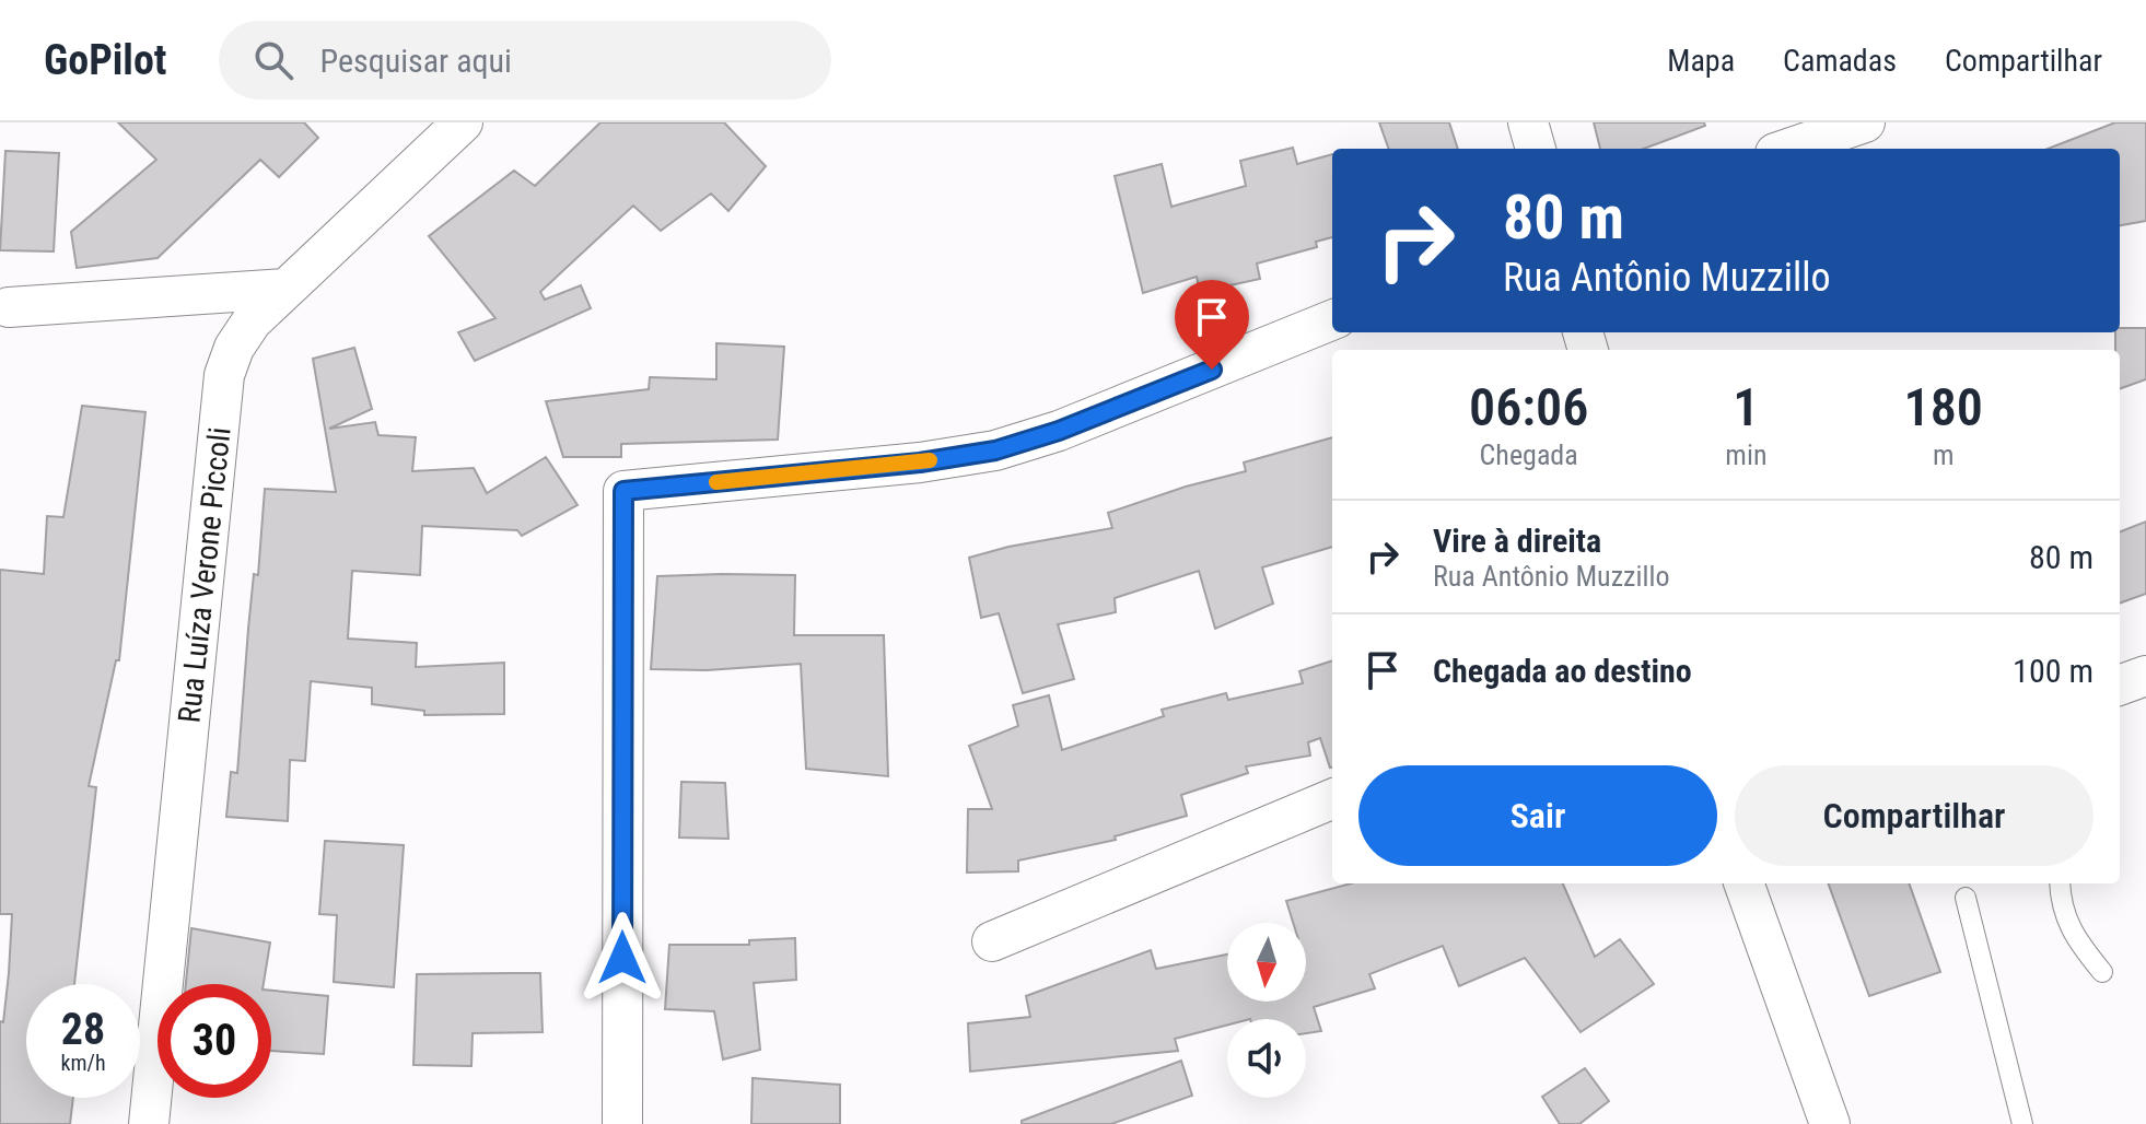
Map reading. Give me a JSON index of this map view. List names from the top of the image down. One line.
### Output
{"streets":{"street":["Rua Luíza Verone Piccoli"]},"north":"bottom","page":{"header":"GoPilot","search":"Pesquisar aqui","nav":["Mapa","Camadas","Compartilhar"],"turn":["80 m","Rua Antônio Muzzillo"],"eta":["06:06","Chegada","1","min","180","m"],"list":[{"name":"Vire à direita","note":"Rua Antônio Muzzillo","value":"80 m"},{"name":"Chegada ao destino","value":"100 m"}],"buttons":["Sair","Compartilhar"],"speed":"28 km/h","limit":"30"}}
